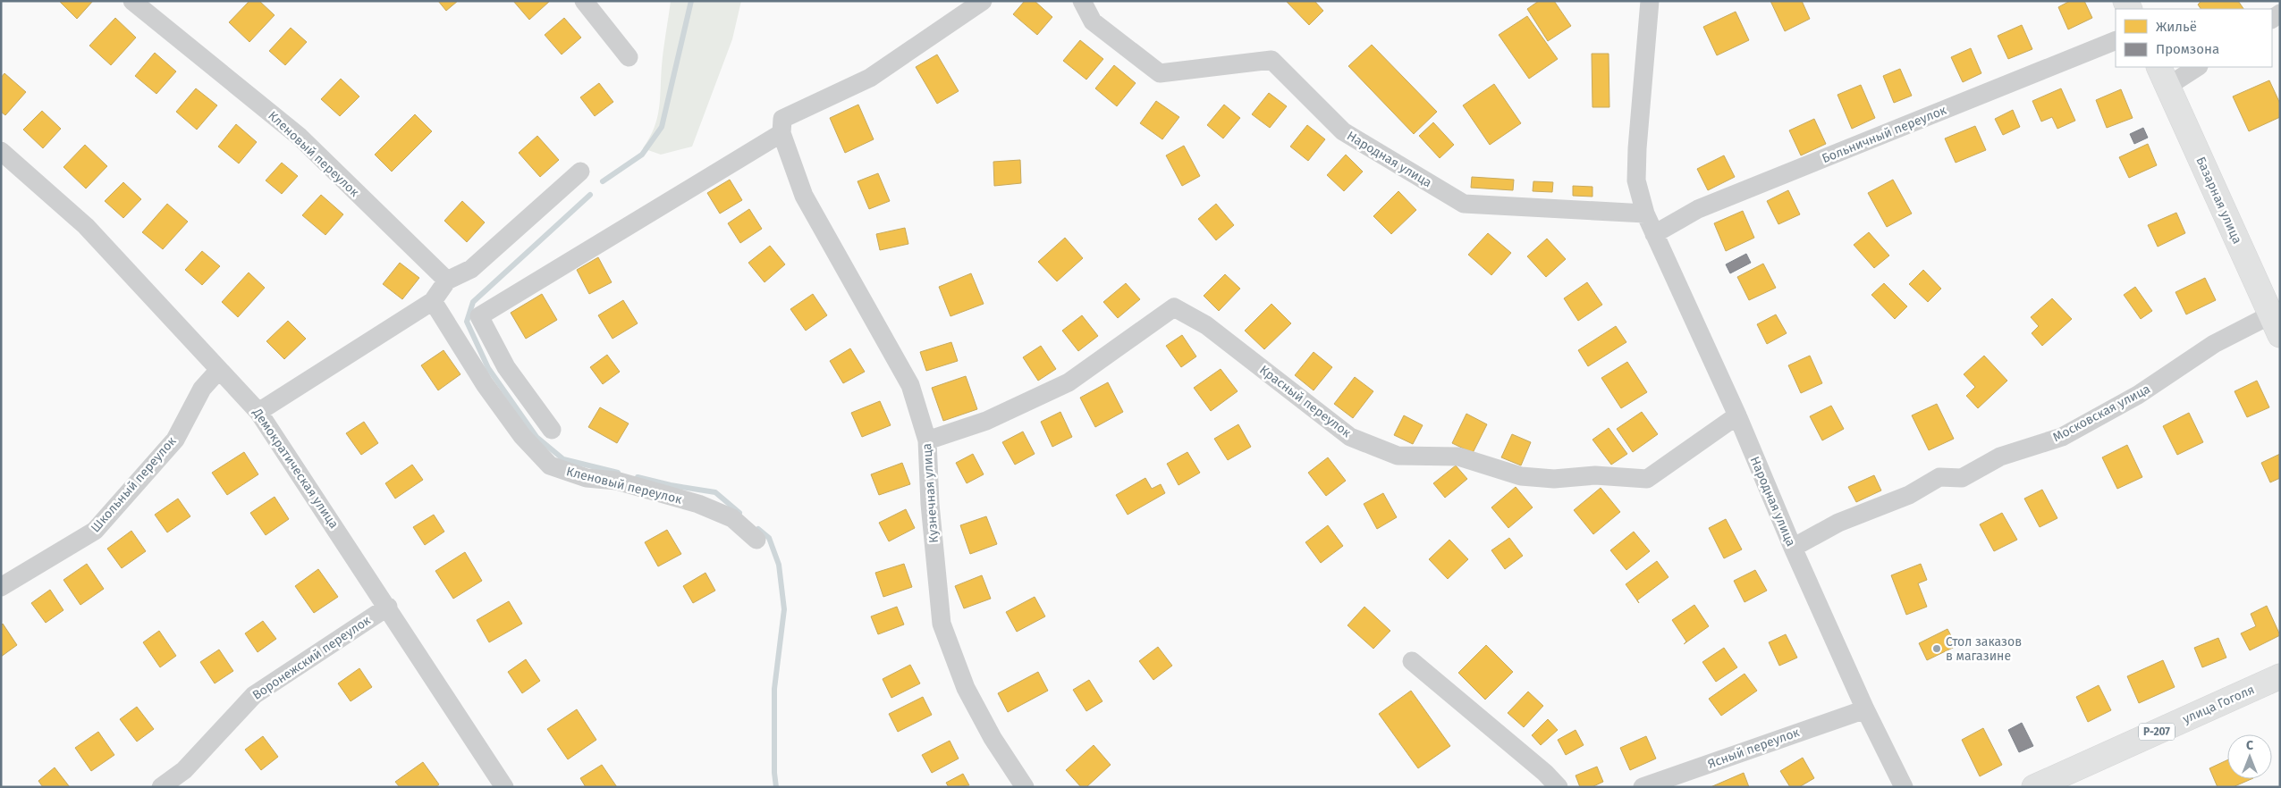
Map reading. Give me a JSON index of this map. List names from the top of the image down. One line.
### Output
{"streets":{"main road":["Базарная улица","улица Гоголя","Р-207"],"street":["Больничный переулок","Кленовый переулок","Народная улица","Красный переулок","Московская улица","Демократическая улица","Школьный переулок","Кузнечная улица","Воронежский переулок","Ясный переулок"]},"crossings":[["Больничный переулок","Народная улица"],["Народная улица","Красный переулок"],["Народная улица","Московская улица"],["Народная улица","Ясный переулок"],["Базарная улица","Московская улица"],["Красный переулок","Кузнечная улица"],["Демократическая улица","Школьный переулок"],["Демократическая улица","Воронежский переулок"]],"places":["Стол заказов в магазине"],"legend":["Жильё","Промзона"],"north":"top"}
